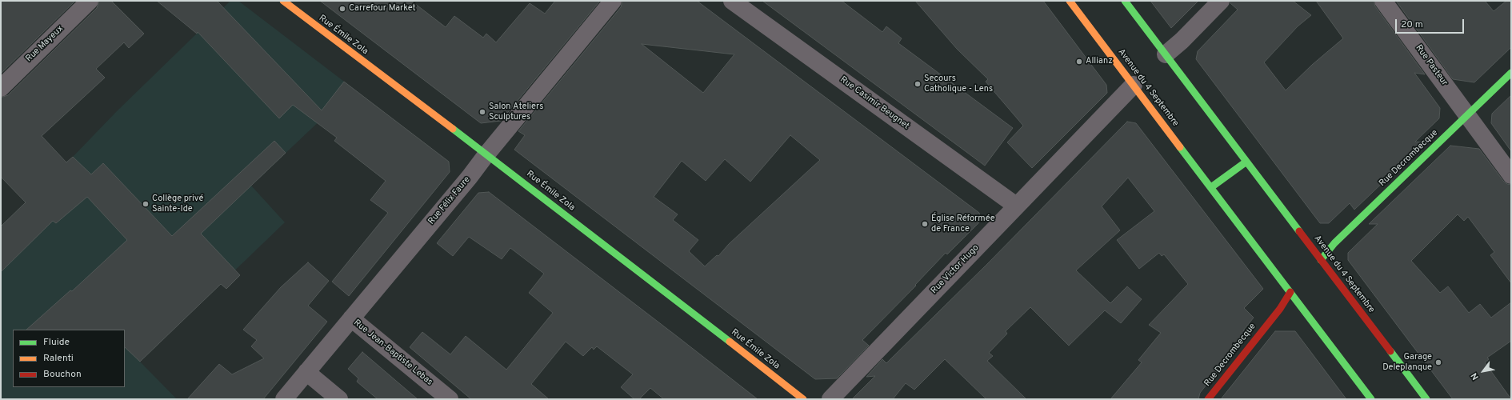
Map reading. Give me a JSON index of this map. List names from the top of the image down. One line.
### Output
{"streets":{"street":["Rue Émile Zola","Rue Mayeux","Rue Pasteur","Avenue du 4 Septembre","Rue Casimir Beugnet","Rue Decrombecque","Rue Félix Faure","Rue Victor Hugo","Rue Jean-Baptiste Lebas"]},"crossings":[["Rue Émile Zola","Rue Félix Faure"],["Rue Pasteur","Rue Decrombecque"],["Avenue du 4 Septembre","Rue Decrombecque"],["Avenue du 4 Septembre","Rue Victor Hugo"],["Rue Casimir Beugnet","Rue Victor Hugo"],["Rue Félix Faure","Rue Jean-Baptiste Lebas"]],"places":["Carrefour Market","Allianz","Secours Catholique - Lens","Salon Ateliers Sculptures","Collège privé Sainte-Ide","Église Réformée de France","Garage Deleplanque"],"legend":["Fluide","Ralenti","Bouchon"],"scale_bar":"20 m","north":"bottom left"}
